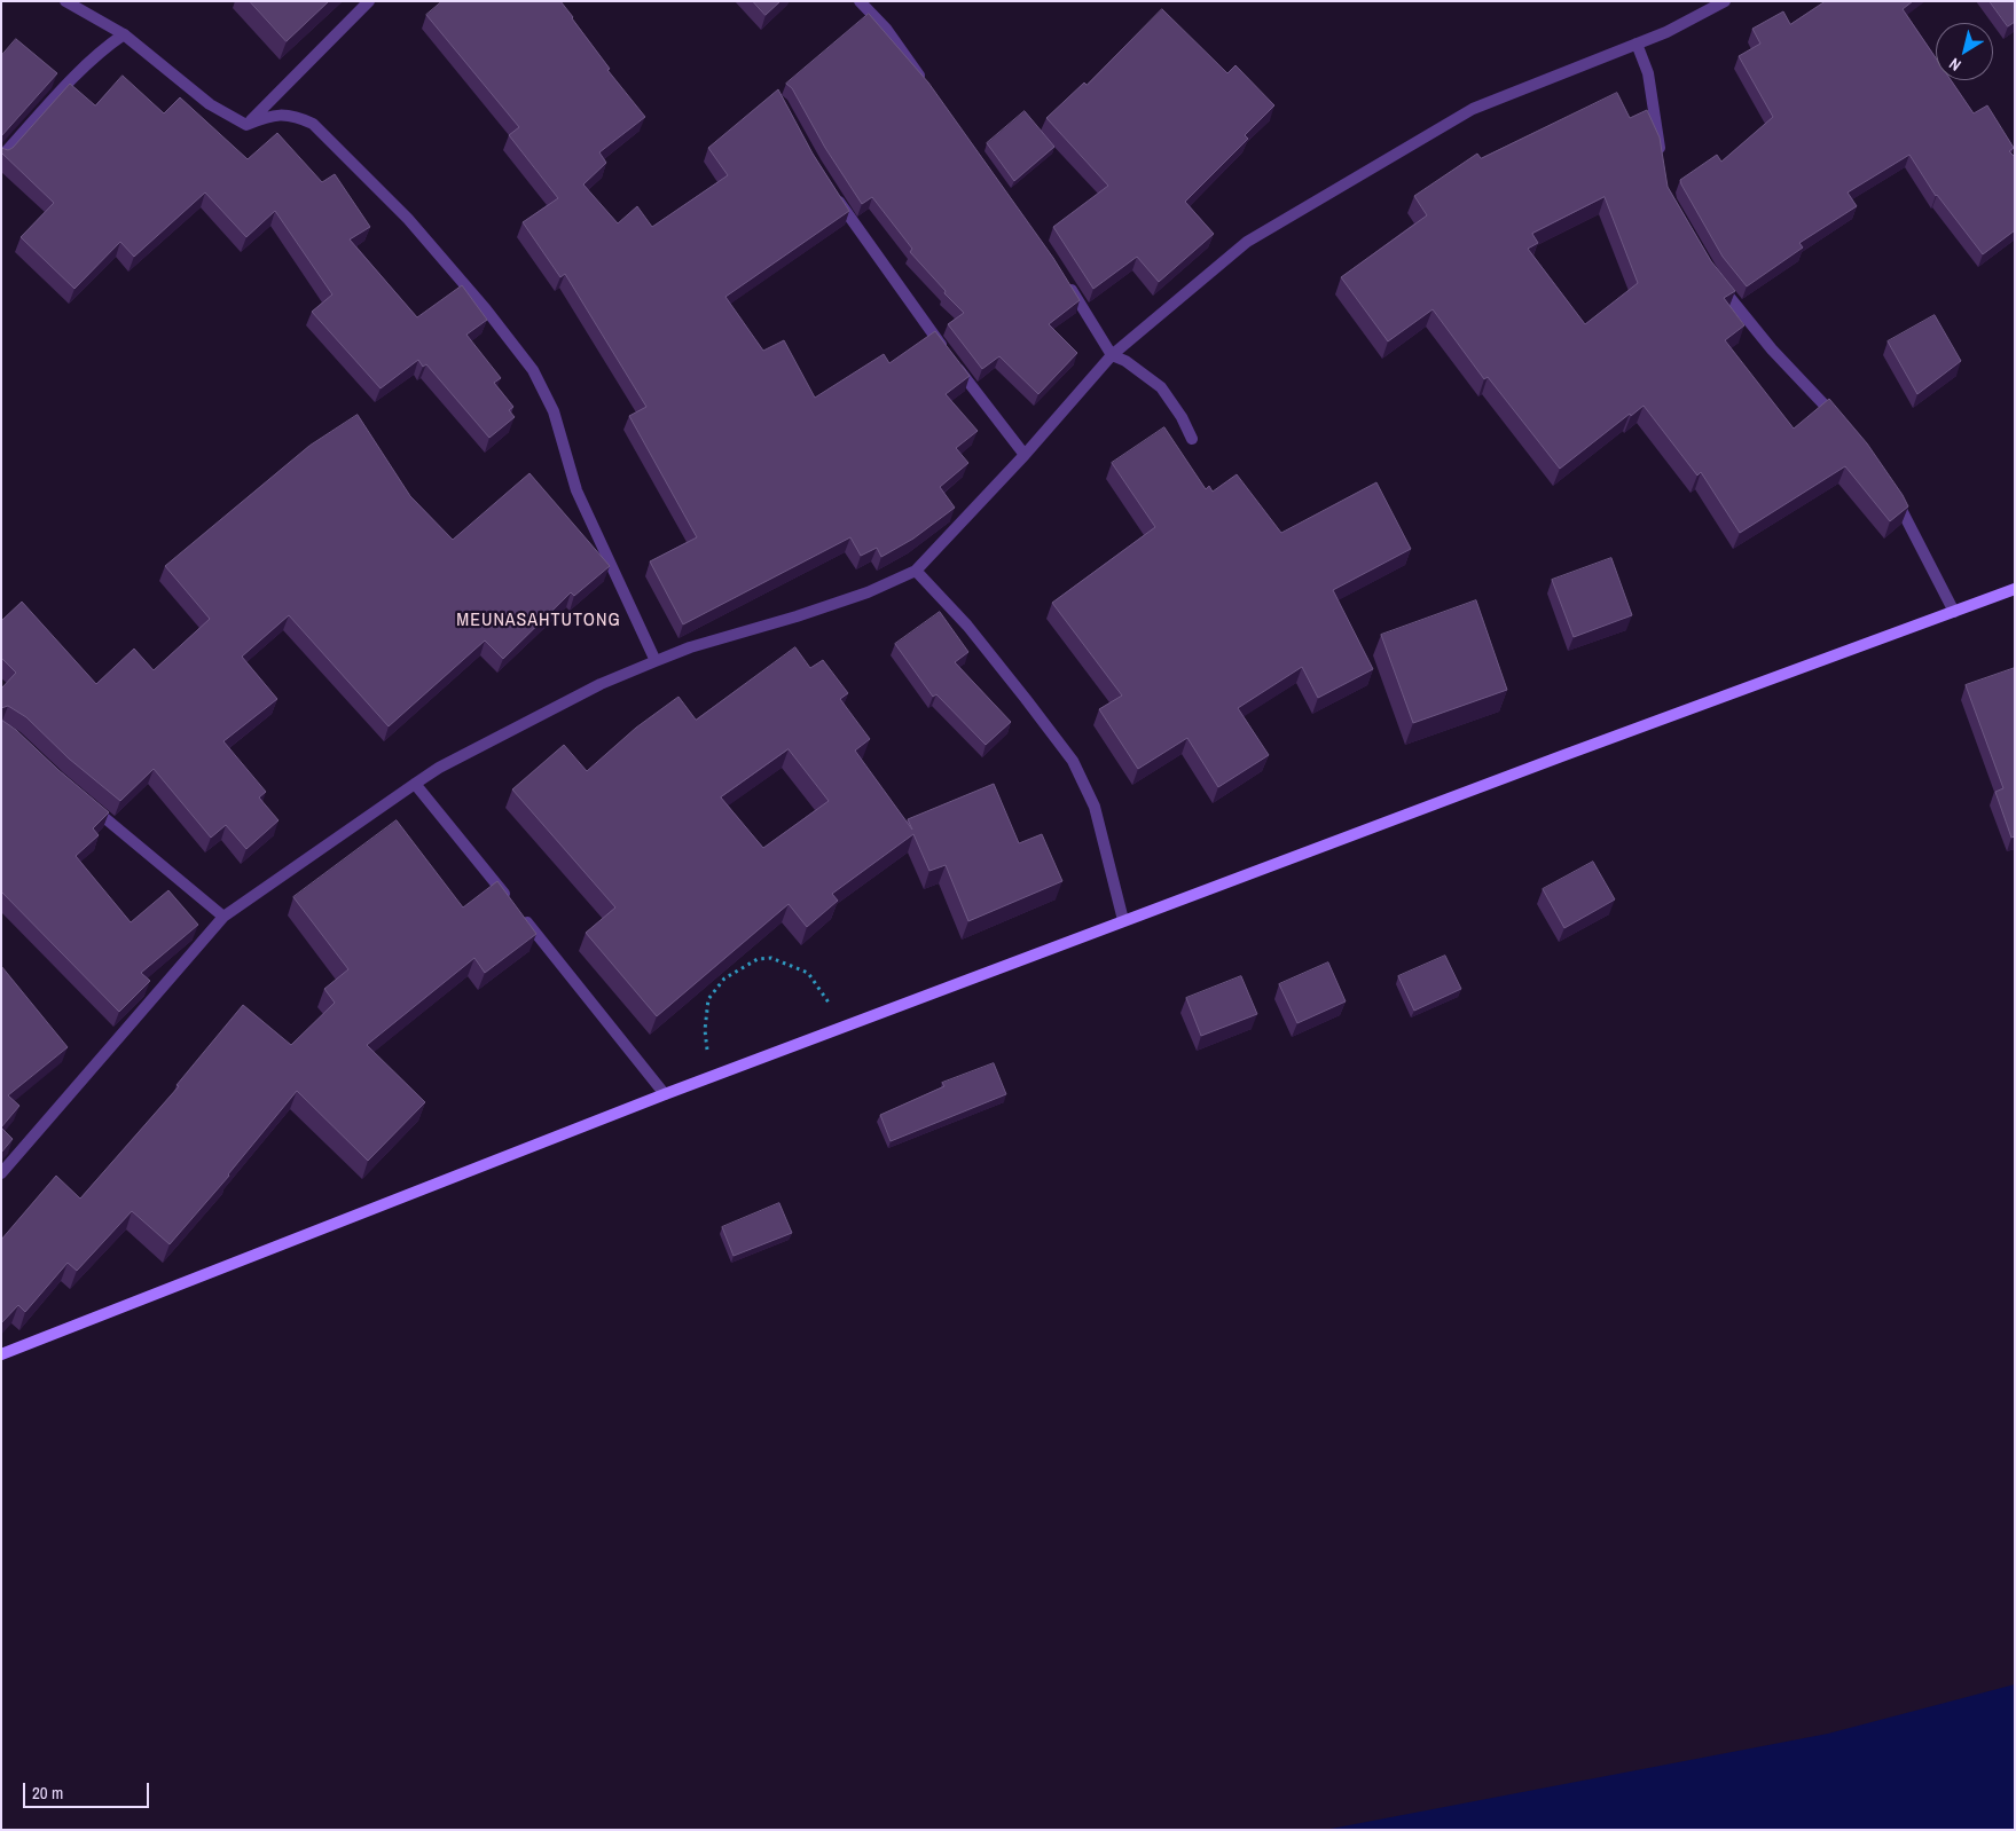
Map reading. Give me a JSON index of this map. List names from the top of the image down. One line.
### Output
{"districts":["MEUNASAHTUTONG"],"scale_bar":"20 m","north":"bottom left"}
